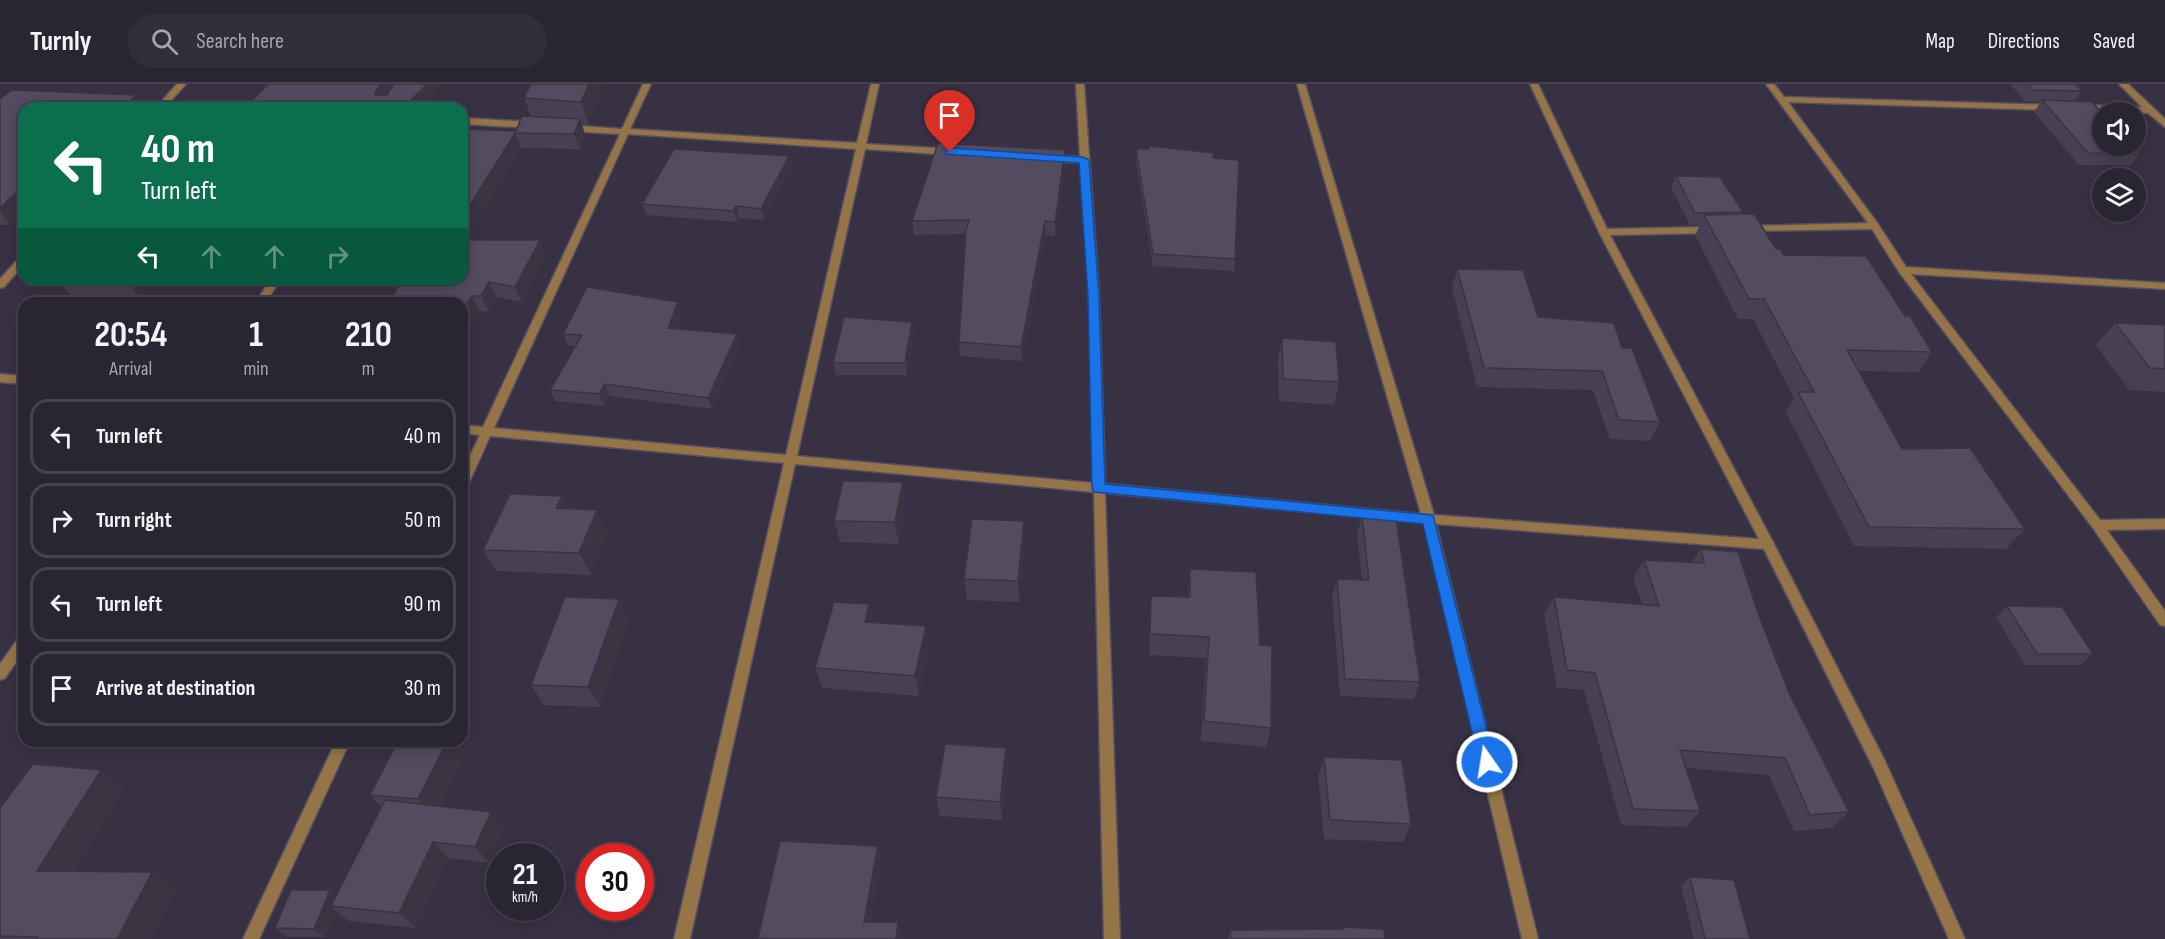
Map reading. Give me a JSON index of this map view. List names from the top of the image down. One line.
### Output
{"page":{"header":"Turnly","search":"Search here","nav":["Map","Directions","Saved"],"turn":["40 m","Turn left"],"eta":["20:54","Arrival","1","min","210","m"],"list":[{"name":"Turn left","value":"40 m"},{"name":"Turn right","value":"50 m"},{"name":"Turn left","value":"90 m"},{"name":"Arrive at destination","value":"30 m"}],"speed":"21 km/h","limit":"30"}}
